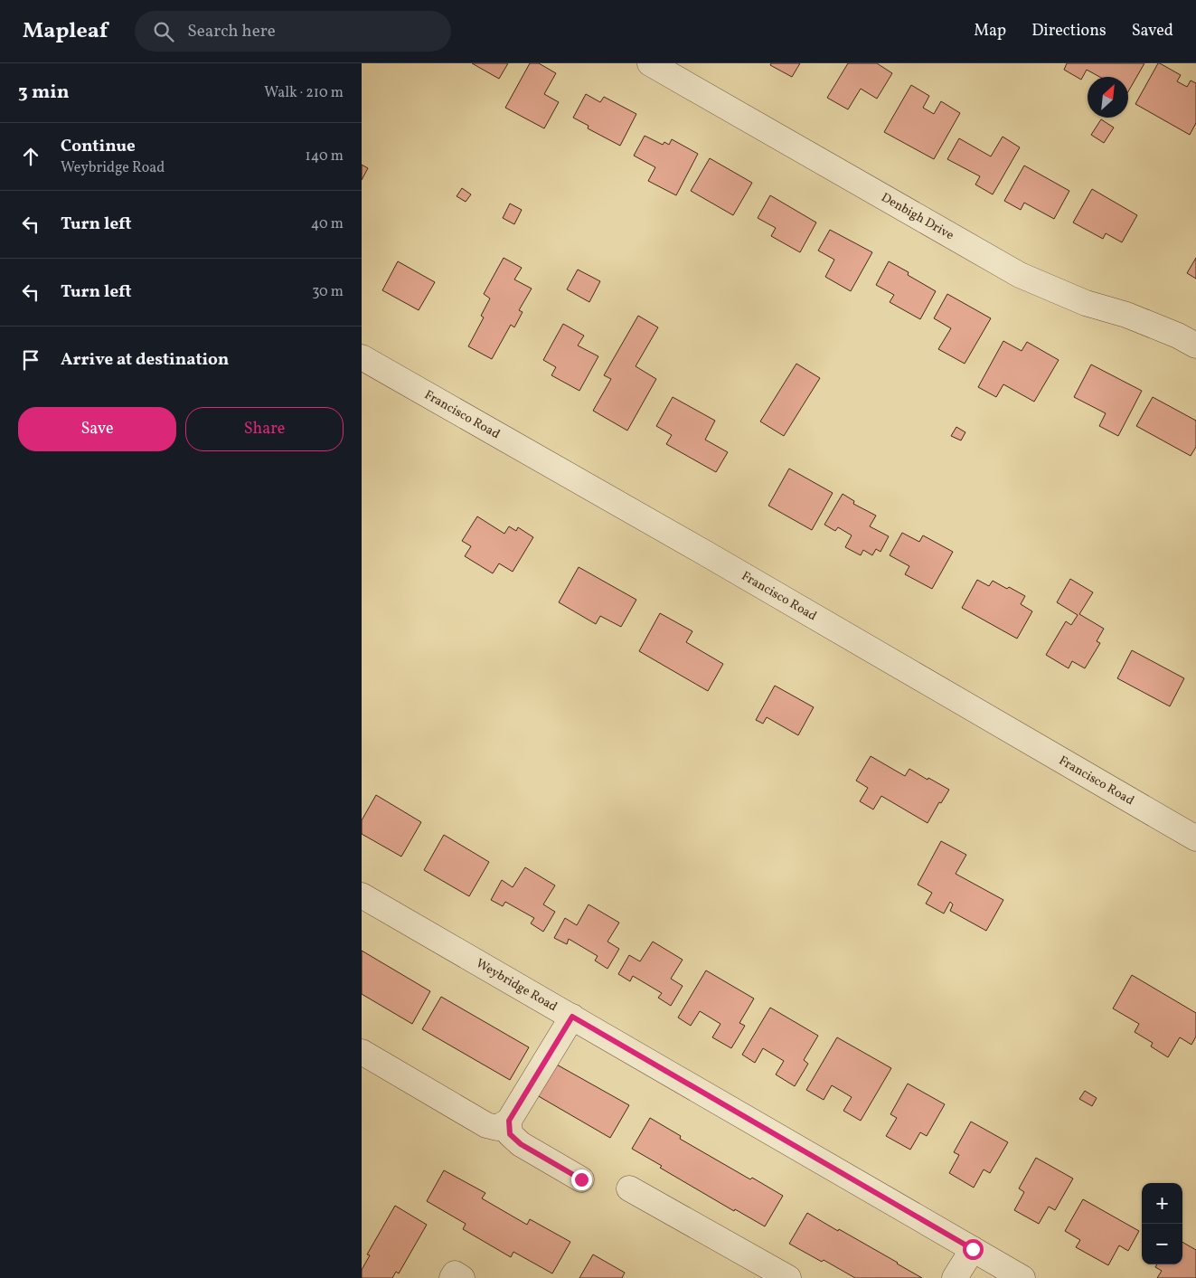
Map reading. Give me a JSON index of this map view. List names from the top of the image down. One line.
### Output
{"streets":{"street":["Denbigh Drive","Francisco Road","Weybridge Road"]},"north":"top right","page":{"header":"Mapleaf","search":"Search here","nav":["Map","Directions","Saved"],"heading":["3 min","Walk · 210 m"],"list":[["Continue","Weybridge Road","140 m"],["Turn left","40 m"],["Turn left","30 m"],"Arrive at destination"],"buttons":["Save","Share"],"map_buttons":["+","−"]}}
